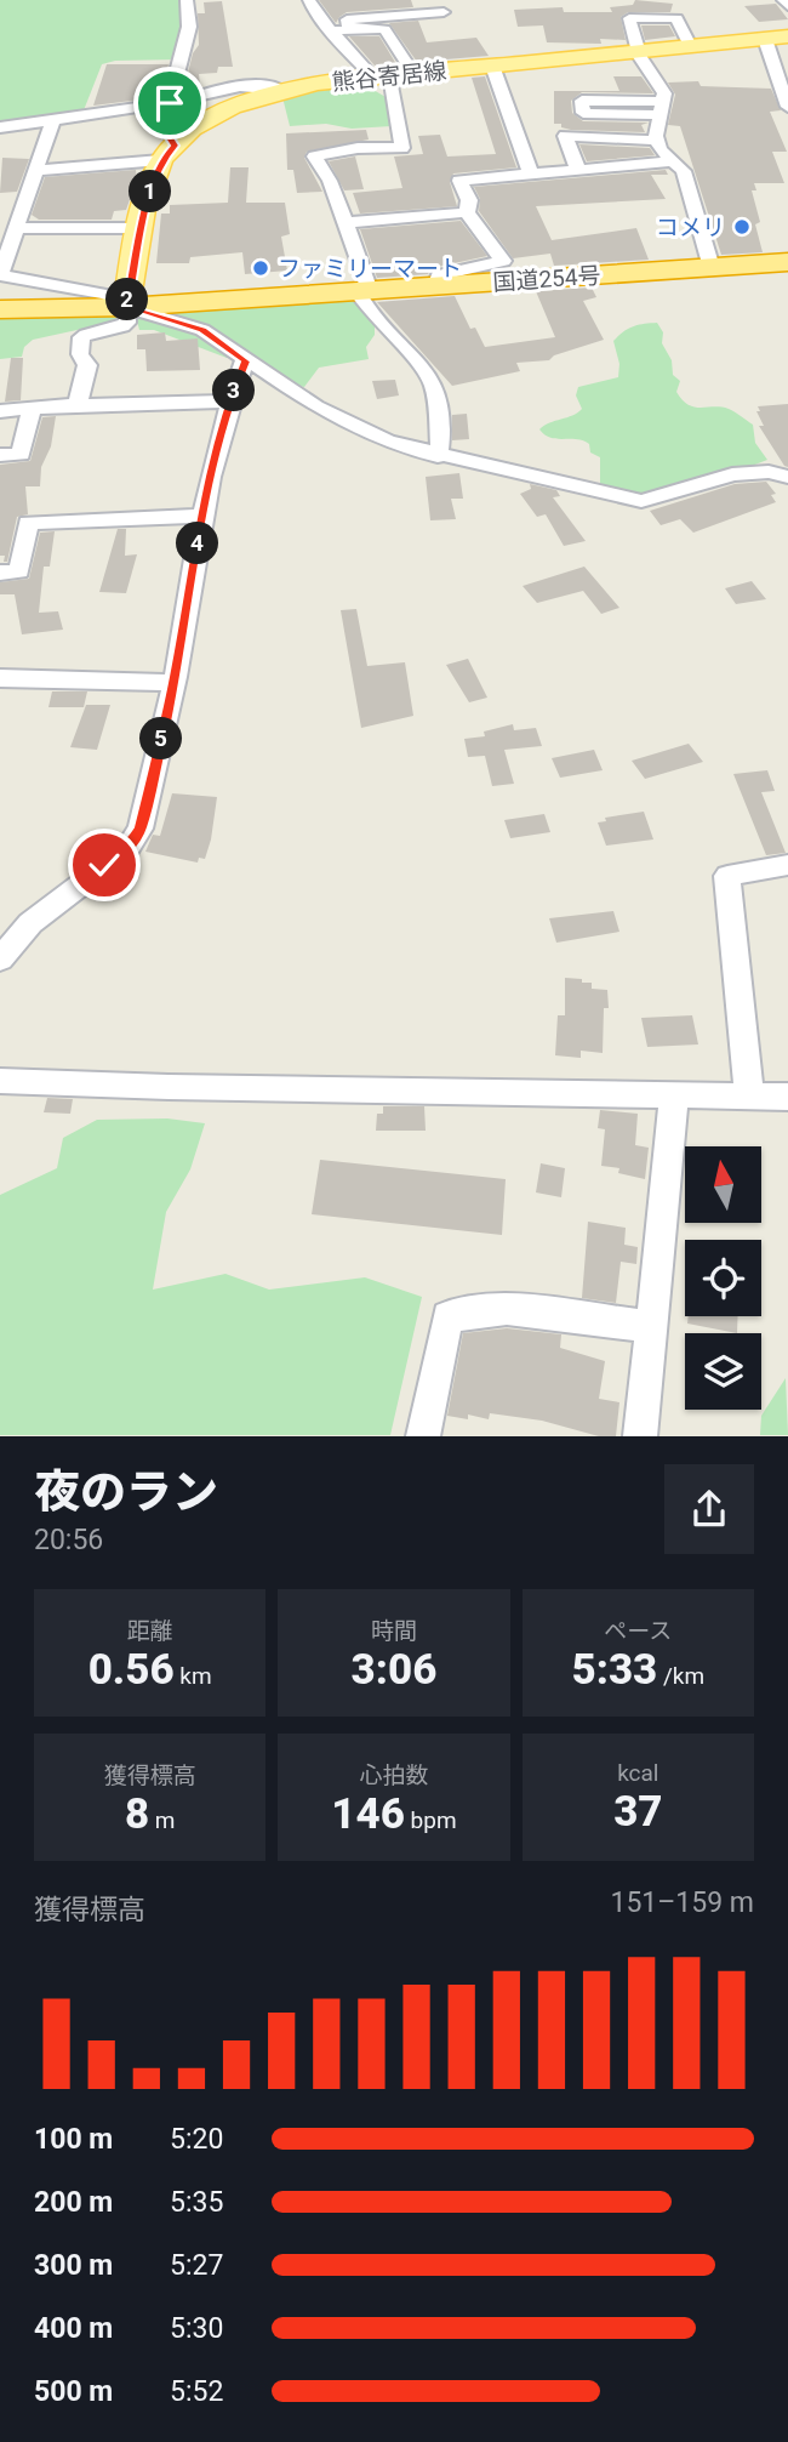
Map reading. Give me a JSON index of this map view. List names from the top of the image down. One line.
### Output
{"streets":{"highway":["国道254号"],"main road":["熊谷寄居線"]},"places":["コメリ","ファミリーマート"],"north":"top","page":{"pins":["1","2","3","4","5"],"heading":["夜のラン","20:56"],"stats":[["距離","0.56 km"],["時間","3:06"],["ペース","5:33 /km"],["獲得標高","8 m"],["心拍数","146 bpm"],["kcal","37"]],"chart":["獲得標高","151–159 m"],"list":[{"name":"100 m","note":"5:20"},{"name":"200 m","note":"5:35"},{"name":"300 m","note":"5:27"},{"name":"400 m","note":"5:30"},{"name":"500 m","note":"5:52"}]}}
